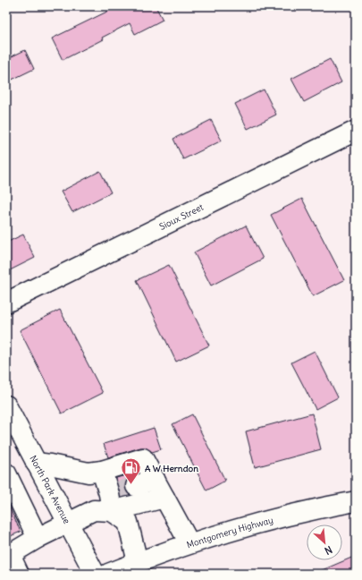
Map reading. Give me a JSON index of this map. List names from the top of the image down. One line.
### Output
{"streets":{"street":["Sioux Street","North Park Avenue","Montgomery Highway"]},"places":{"fuel station":["A W Herndon"]},"north":"bottom right"}
